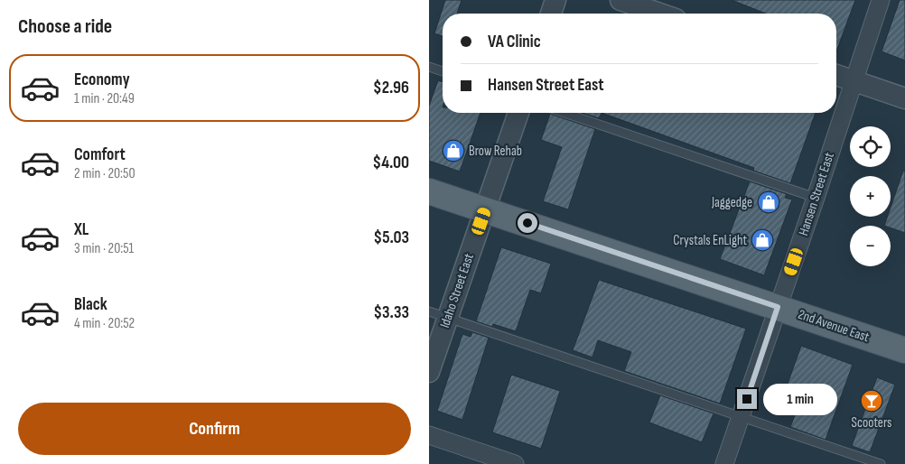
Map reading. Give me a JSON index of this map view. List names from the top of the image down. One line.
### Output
{"streets":{"main road":["2nd Avenue East"],"street":["Hansen Street East","Idaho Street East"]},"crossings":[["Hansen Street East","2nd Avenue East"],["Idaho Street East","2nd Avenue East"]],"places":{"shop":["Brow Rehab","Jaggedge","Crystals EnLight"],"bar":["Scooters"]},"page":{"heading":"Choose a ride","banner":["VA Clinic","Hansen Street East"],"list":[{"name":"Economy","note":"1 min · 20:49","value":"$2.96"},{"name":"Comfort","note":"2 min · 20:50","value":"$4.00"},{"name":"XL","note":"3 min · 20:51","value":"$5.03"},{"name":"Black","note":"4 min · 20:52","value":"$3.33"}],"map_buttons":["+","−"],"bubble":"1 min","buttons":"Confirm"}}
